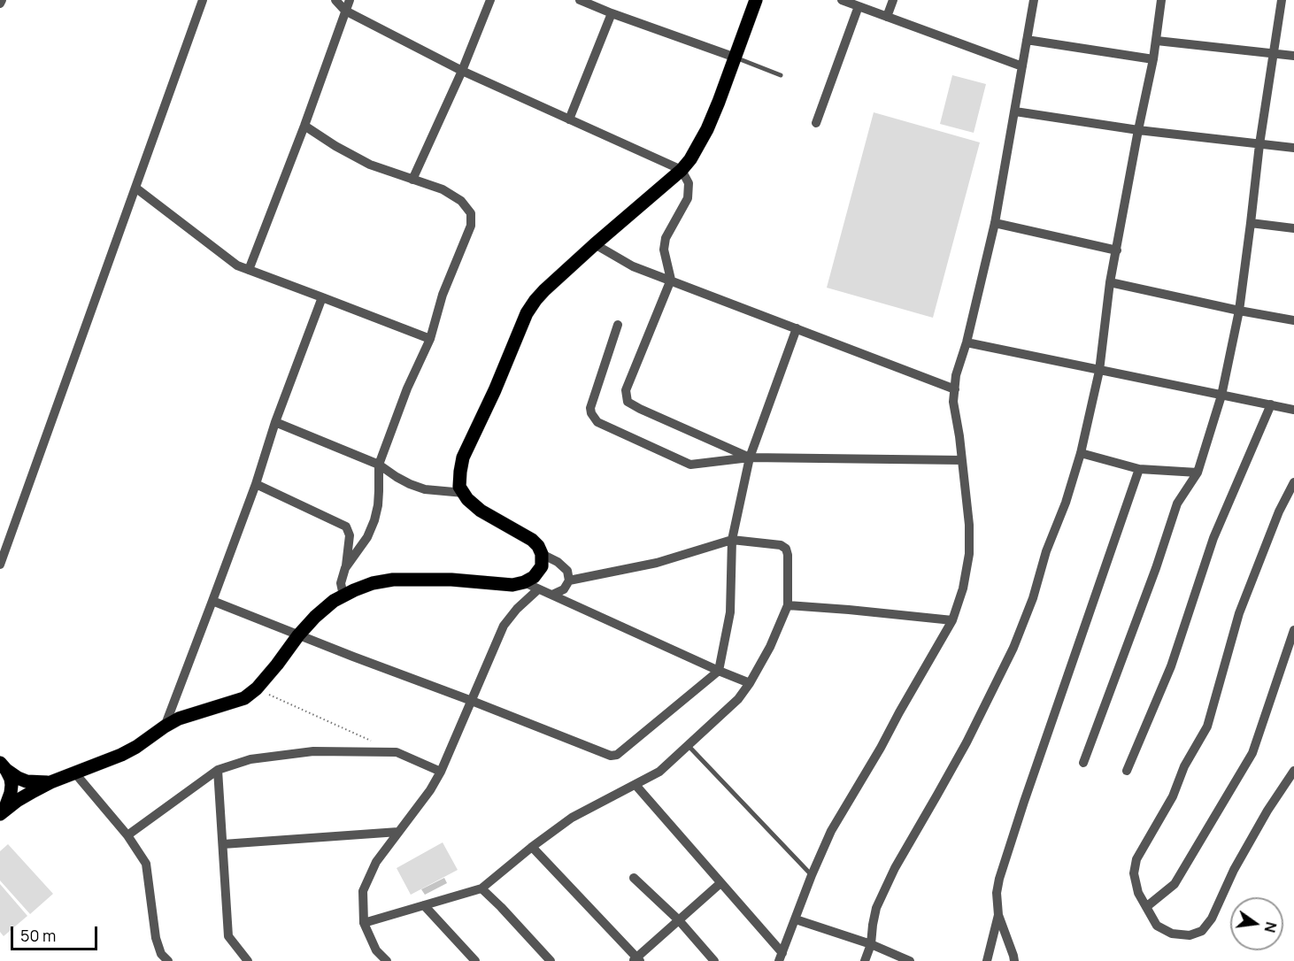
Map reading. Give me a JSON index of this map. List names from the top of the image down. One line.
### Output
{"scale_bar":"50 m","north":"right"}
